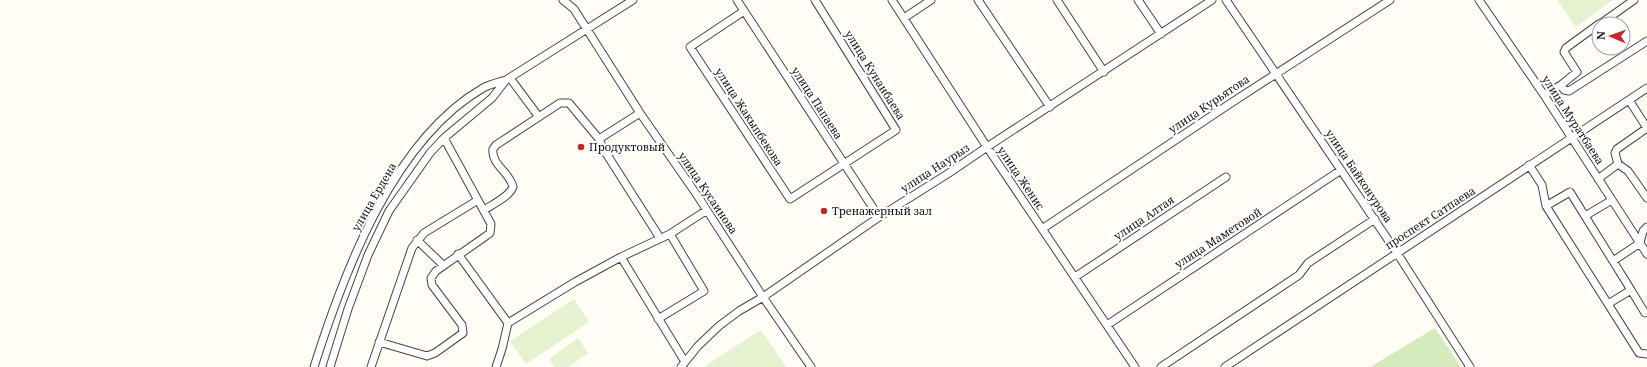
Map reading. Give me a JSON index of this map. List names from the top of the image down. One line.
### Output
{"streets":{"street":["улица Кунанбаева","улица Папаева","улица Курьятова","улица Жакыпбекова","улица Муратбаева","улица Наурыз","улица Байконурова","улица Женис","улица Кусаинова","улица Ердена","улица Алтая","проспект Сатпаева","улица Маметовой"]},"crossings":[["улица Кунанбаева","улица Папаева"],["улица Кунанбаева","улица Жакыпбекова"],["улица Папаева","улица Жакыпбекова"],["улица Папаева","улица Наурыз"],["улица Курьятова","улица Байконурова"],["улица Курьятова","улица Женис"],["улица Муратбаева","проспект Сатпаева"],["улица Наурыз","улица Женис"],["улица Наурыз","улица Кусаинова"],["улица Байконурова","проспект Сатпаева"],["улица Байконурова","улица Маметовой"],["улица Женис","улица Алтая"],["улица Женис","улица Маметовой"],["улица Кусаинова","улица Ердена"]],"places":["Продуктовый","Тренажерный зал"],"north":"left"}
